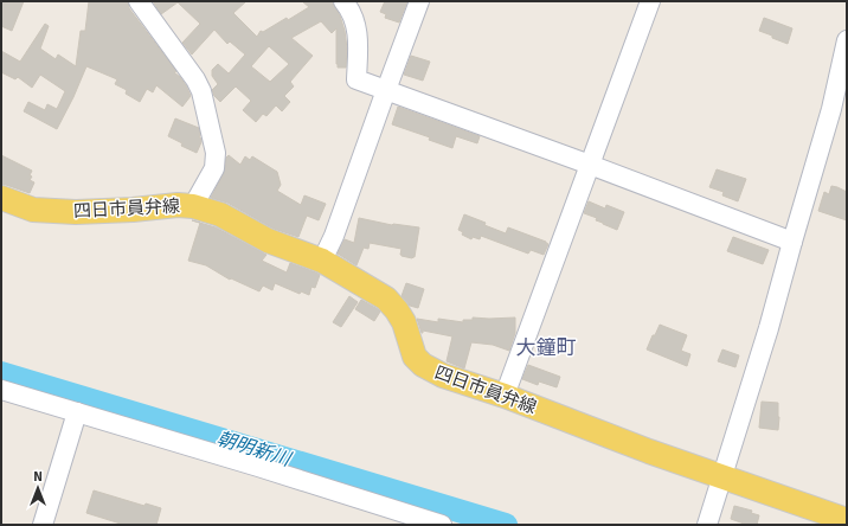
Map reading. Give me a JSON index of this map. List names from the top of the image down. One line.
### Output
{"streets":{"main road":["四日市員弁線"]},"districts":["大鐘町"],"water":["朝明新川"],"north":"top"}
